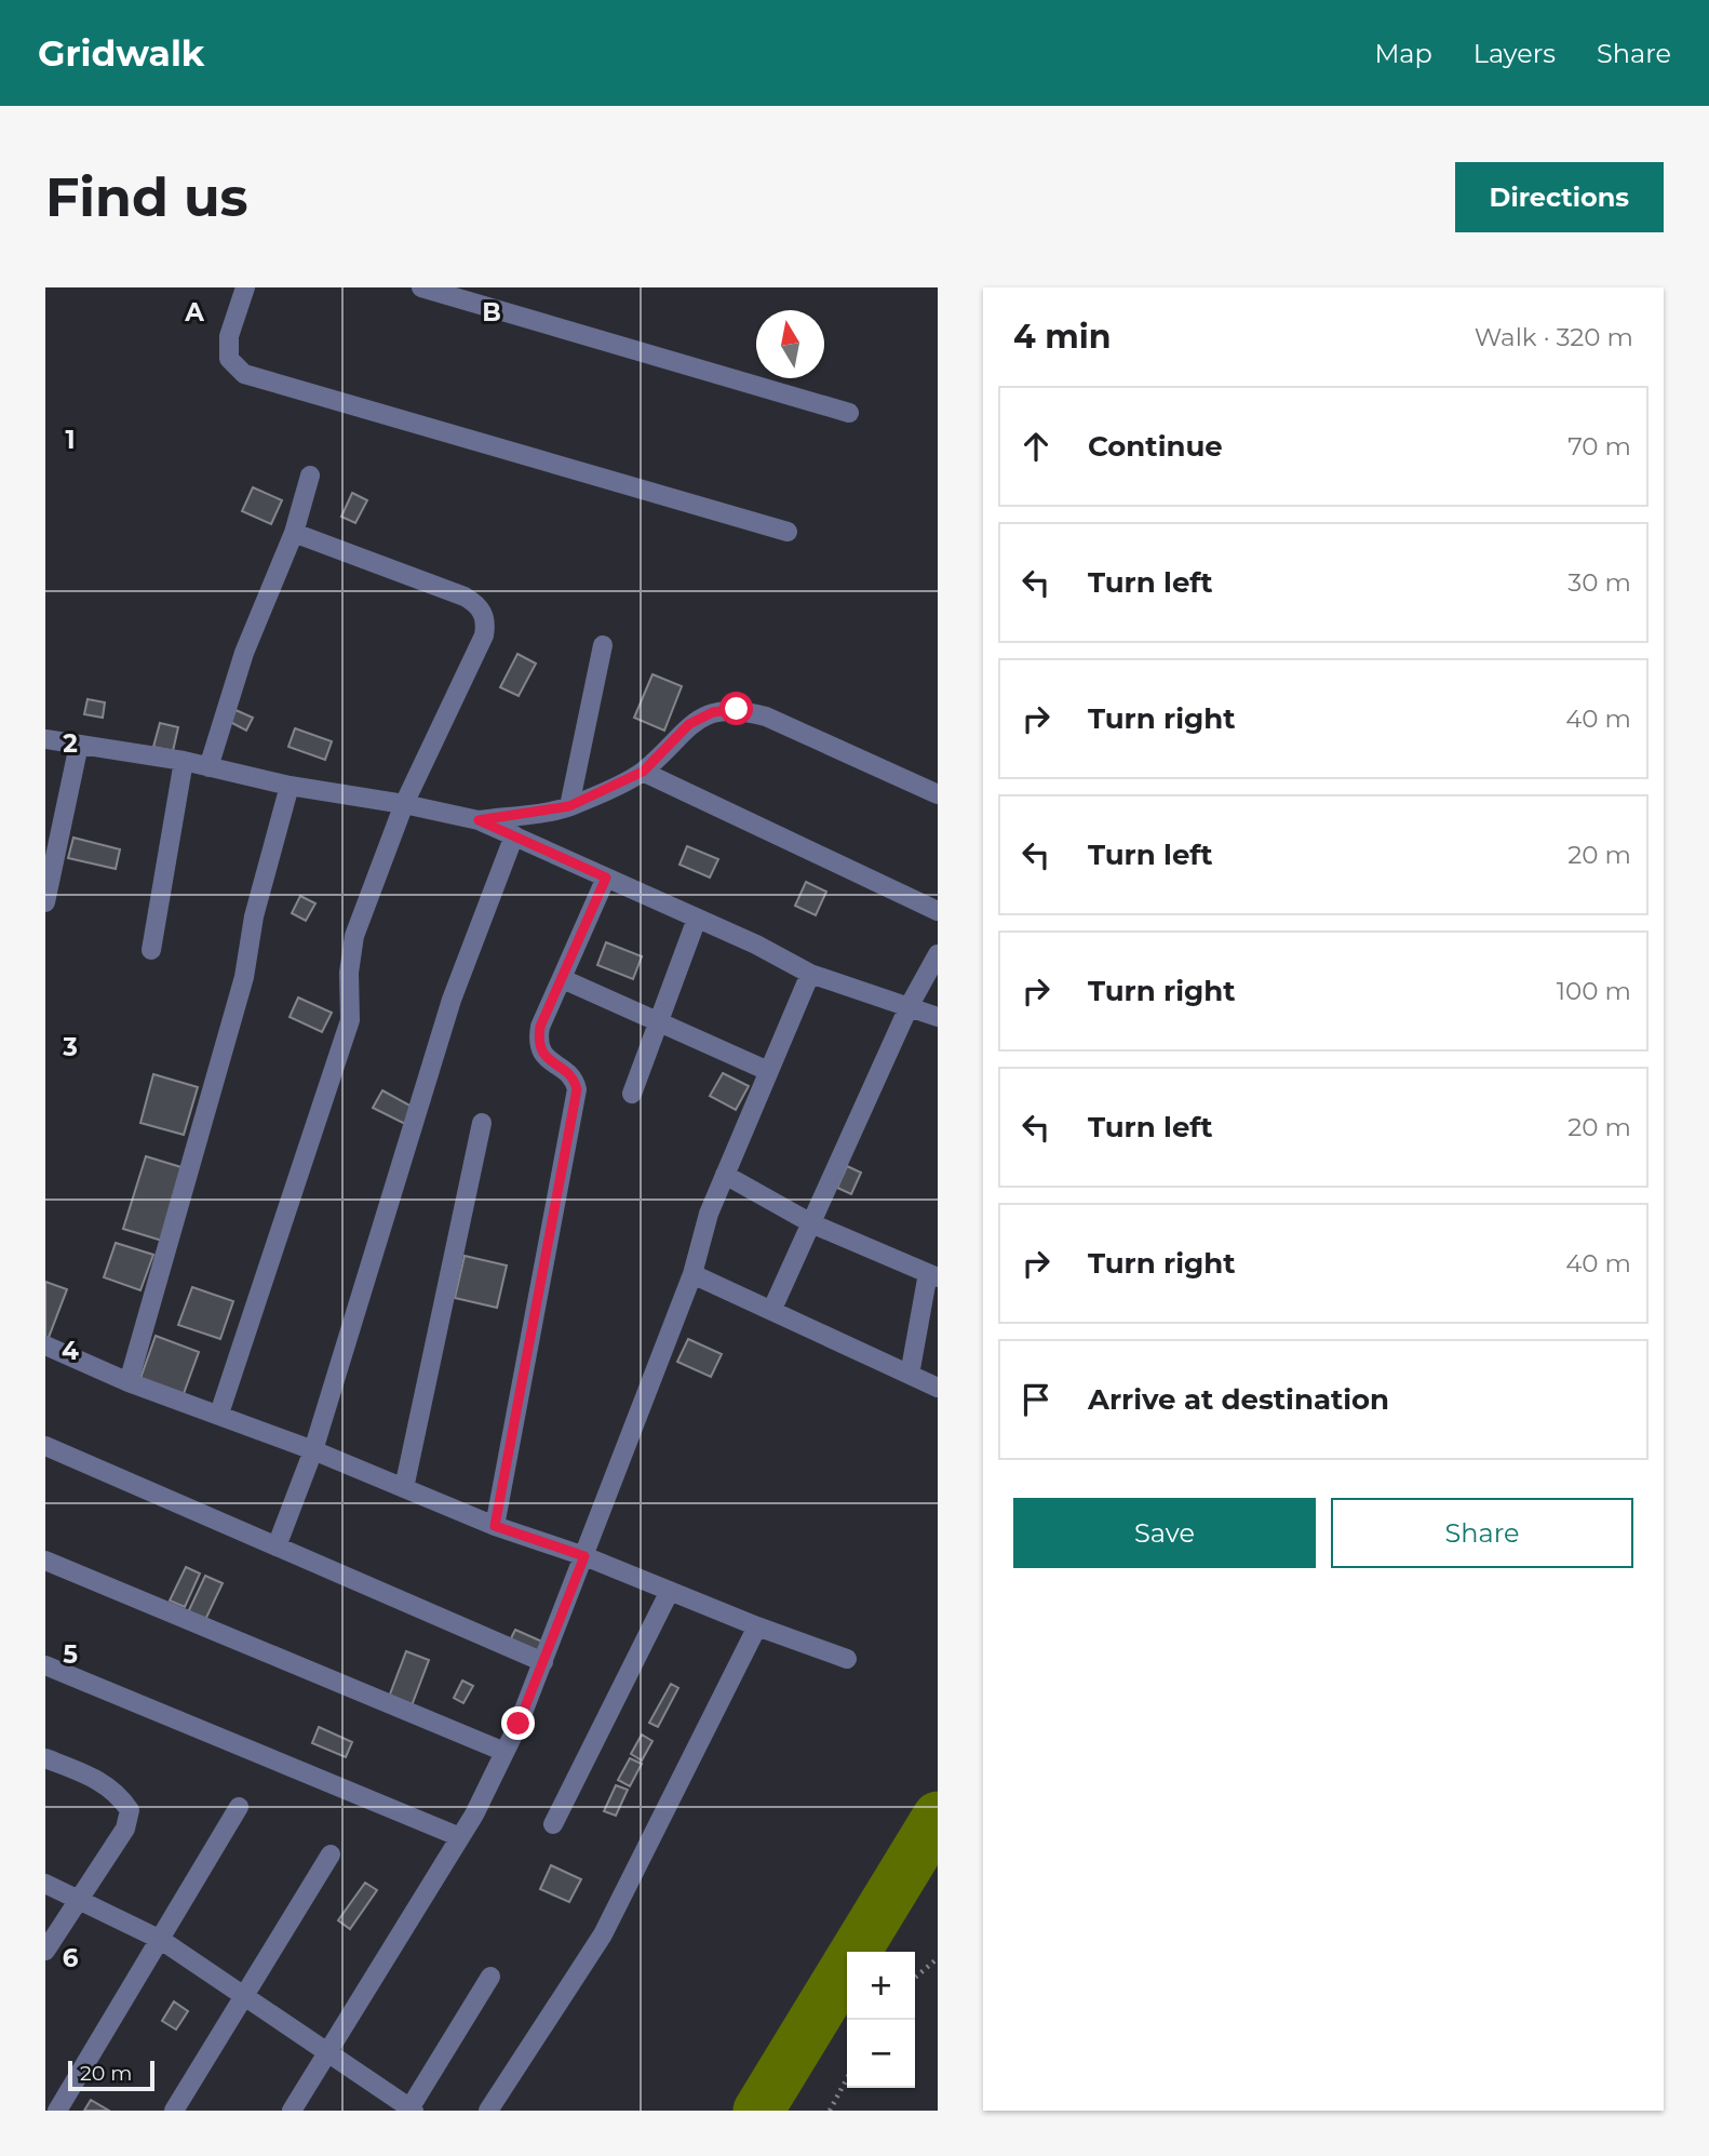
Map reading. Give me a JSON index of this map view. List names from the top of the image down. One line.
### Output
{"scale_bar":"20 m","north":"top","page":{"header":"Gridwalk","nav":["Map","Layers","Share"],"buttons":["Directions",["Save","Share"]],"title":"Find us","heading":["4 min","Walk · 320 m"],"list":[["Continue","70 m"],["Turn left","30 m"],["Turn right","40 m"],["Turn left","20 m"],["Turn right","100 m"],["Turn left","20 m"],["Turn right","40 m"],"Arrive at destination"],"map_buttons":["+","−"],"scale":"20 m"},"grid":{"columns":["A","B"],"rows":["1","2","3","4","5","6"]}}
